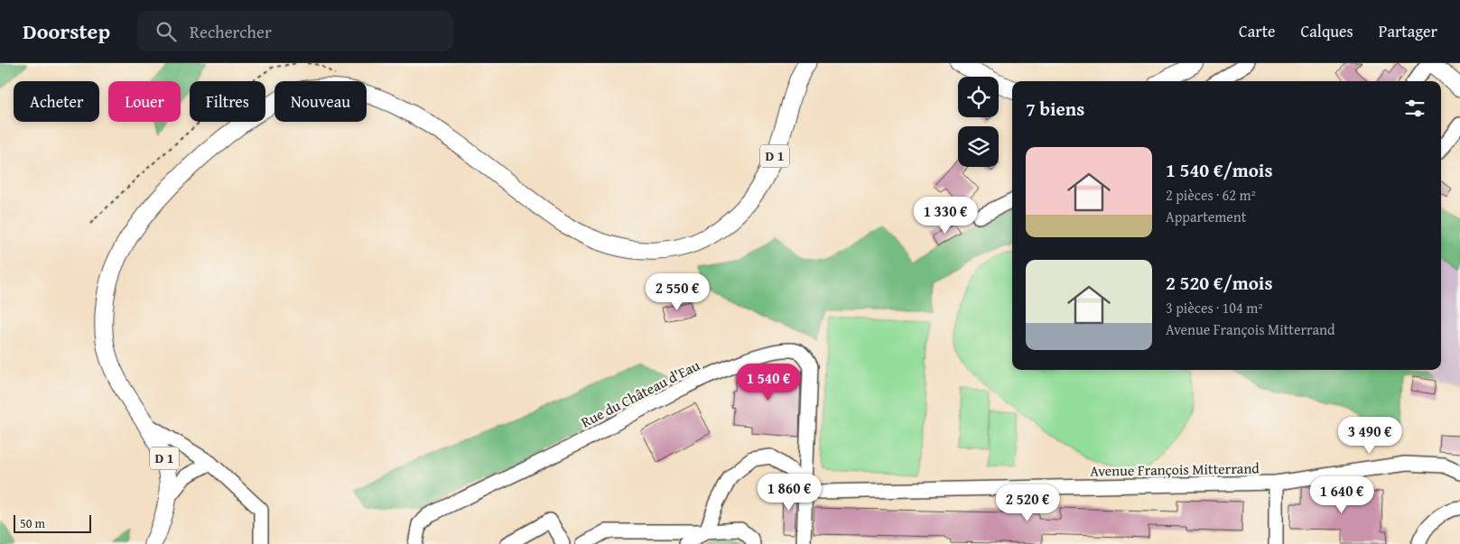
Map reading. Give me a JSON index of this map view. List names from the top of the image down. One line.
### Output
{"streets":{"main road":["D 1"],"street":["Rue du Château d'Eau","Avenue François Mitterrand"]},"crossings":[["Rue du Château d'Eau","Avenue François Mitterrand"]],"scale_bar":"50 m","page":{"header":"Doorstep","search":"Rechercher","nav":["Carte","Calques","Partager"],"chip":["Acheter","Louer","Filtres","Nouveau"],"heading":"7 biens","list":[{"name":"1 540 €/mois","note":"2 pièces · 62 m² · Appartement"},{"name":"2 520 €/mois","note":"3 pièces · 104 m² · Avenue François Mitterrand"}],"price":["1 330 €","2 550 €","1 540 €","3 490 €","1 860 €","1 640 €","2 520 €"],"scale":"50 m"}}
